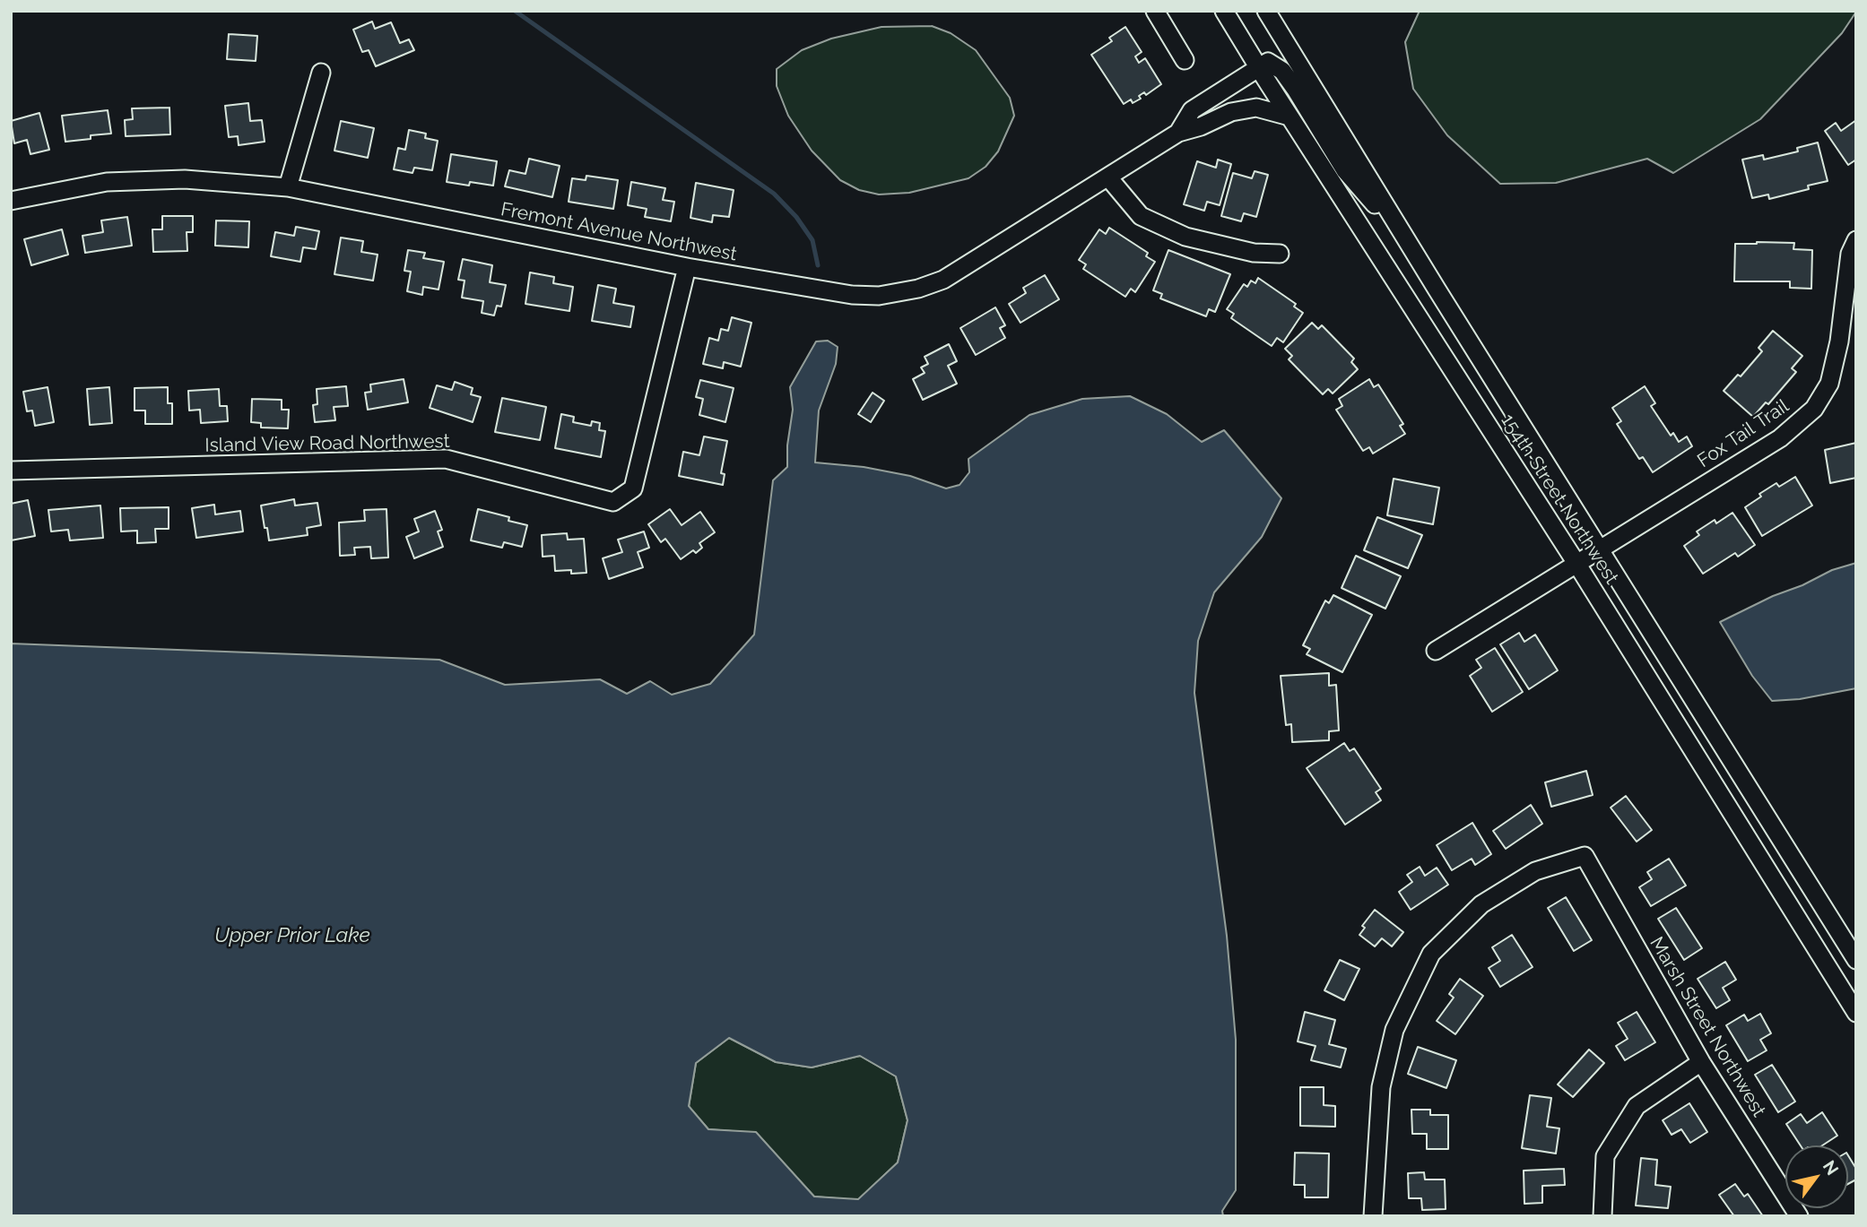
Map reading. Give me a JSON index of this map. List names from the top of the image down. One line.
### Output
{"streets":{"street":["Fremont Avenue Northwest","Fox Tail Trail","Island View Road Northwest","154th Street Northwest","Marsh Street Northwest"]},"crossings":[["Fremont Avenue Northwest","Island View Road Northwest"],["Fremont Avenue Northwest","154th Street Northwest"],["Fox Tail Trail","154th Street Northwest"]],"water":["Upper Prior Lake"],"north":"top right"}
